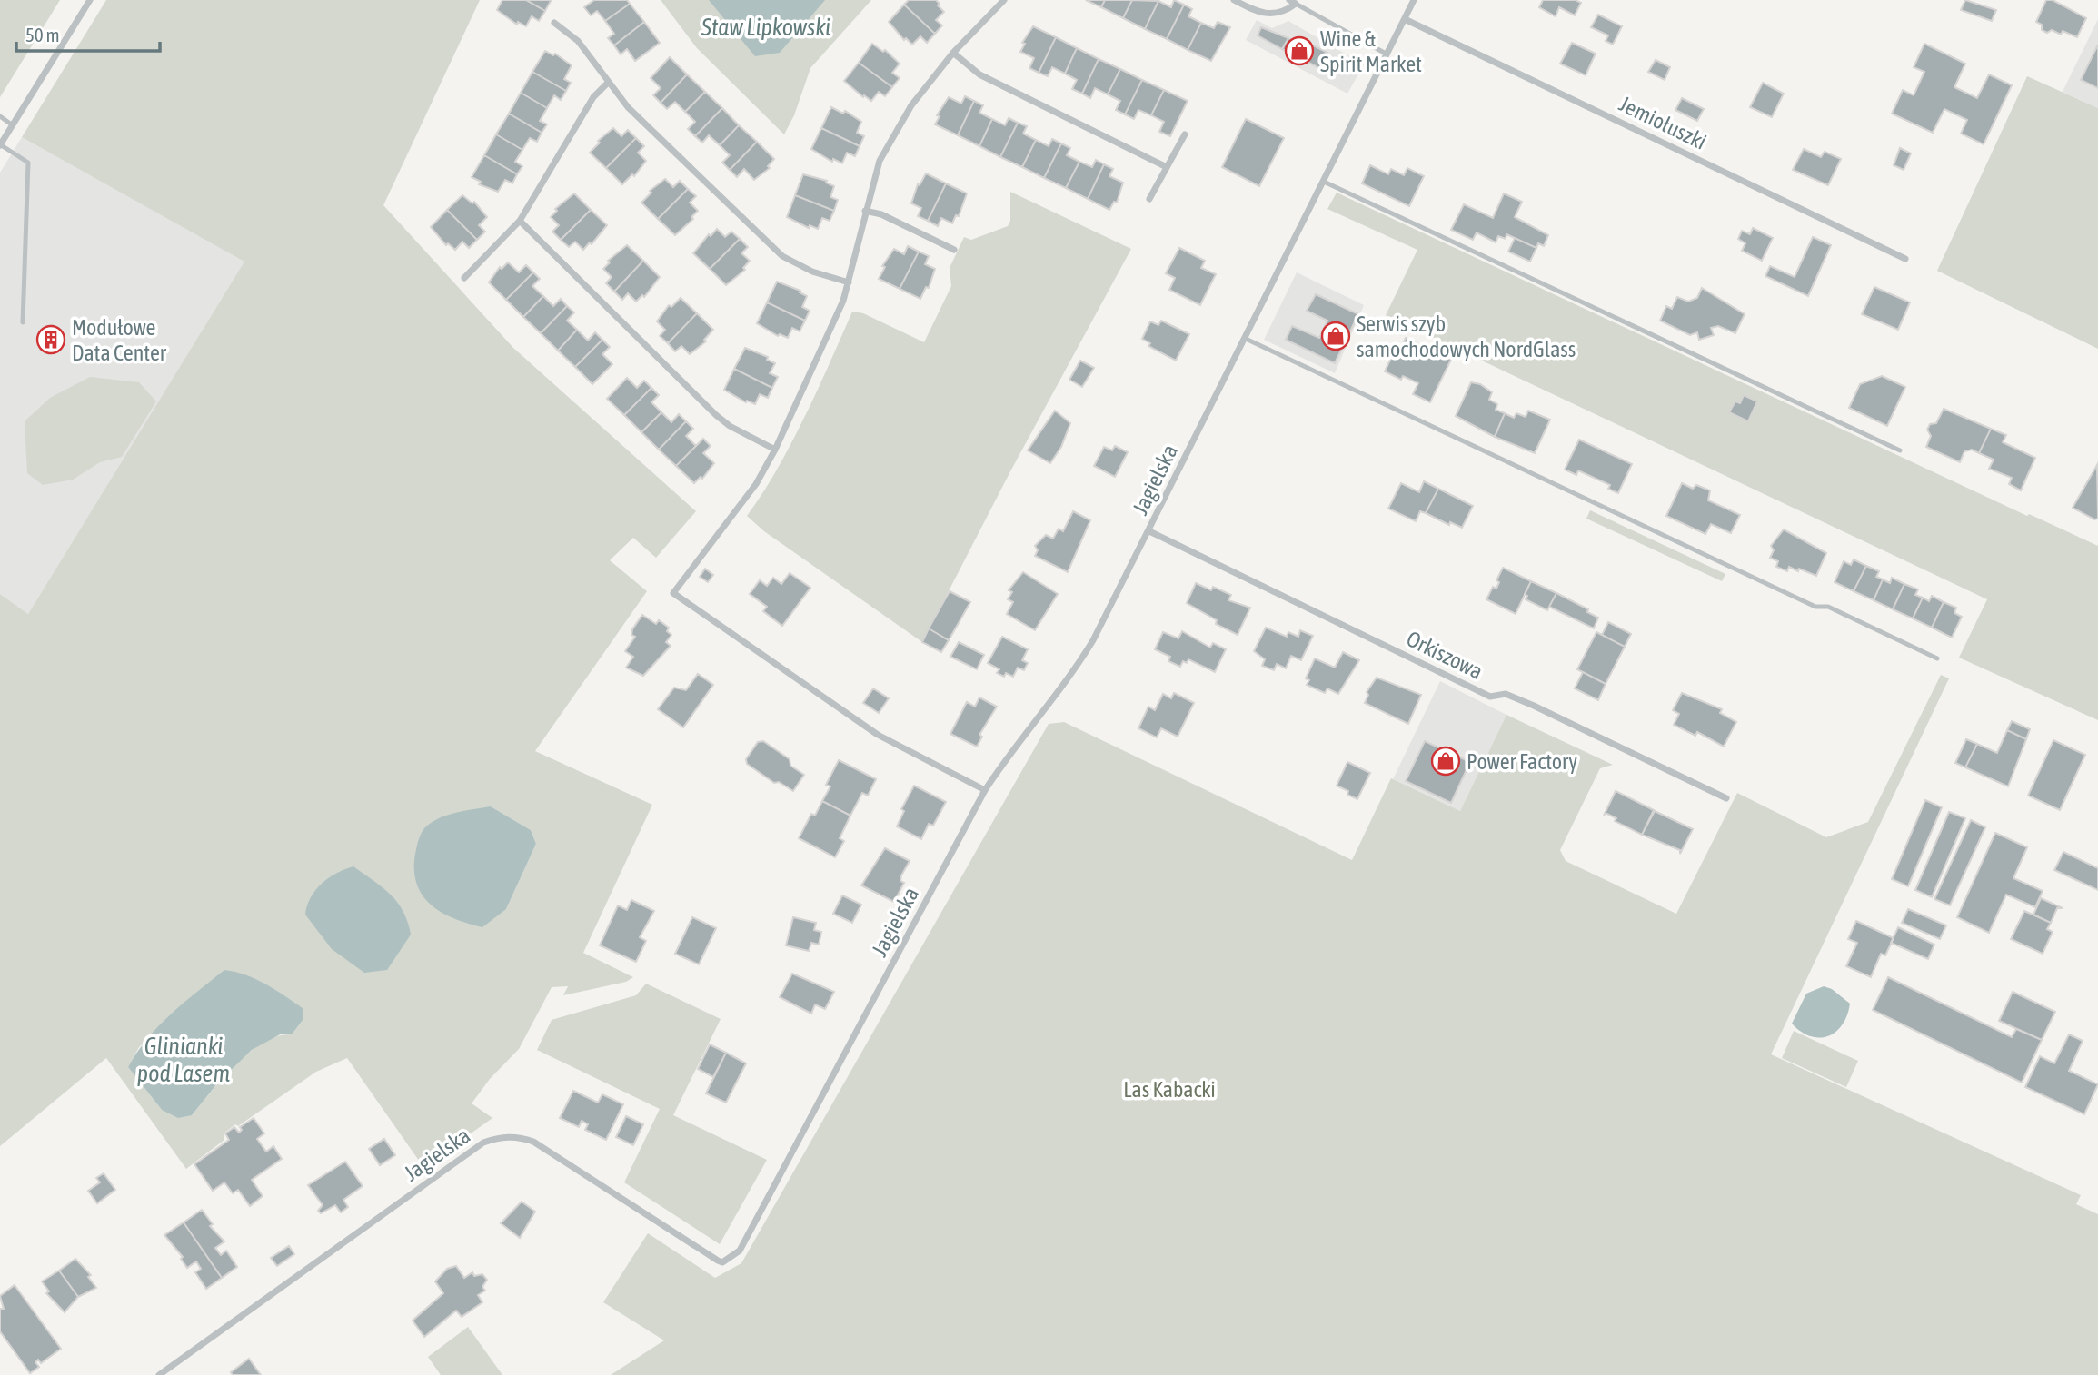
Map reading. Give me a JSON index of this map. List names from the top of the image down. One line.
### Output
{"streets":{"street":["Jemiołuszki","Jagielska","Orkiszowa"]},"crossings":[["Jemiołuszki","Jagielska"],["Jagielska","Orkiszowa"]],"water":["Staw Lipkowski","Glinianki pod Lasem"],"parks":["Las Kabacki"],"places":{"shop":["Wine & Spirit Market","Serwis szyb samochodowych NordGlass","Power Factory"],"building":["Modułowe Data Center"]},"scale_bar":"50 m"}
